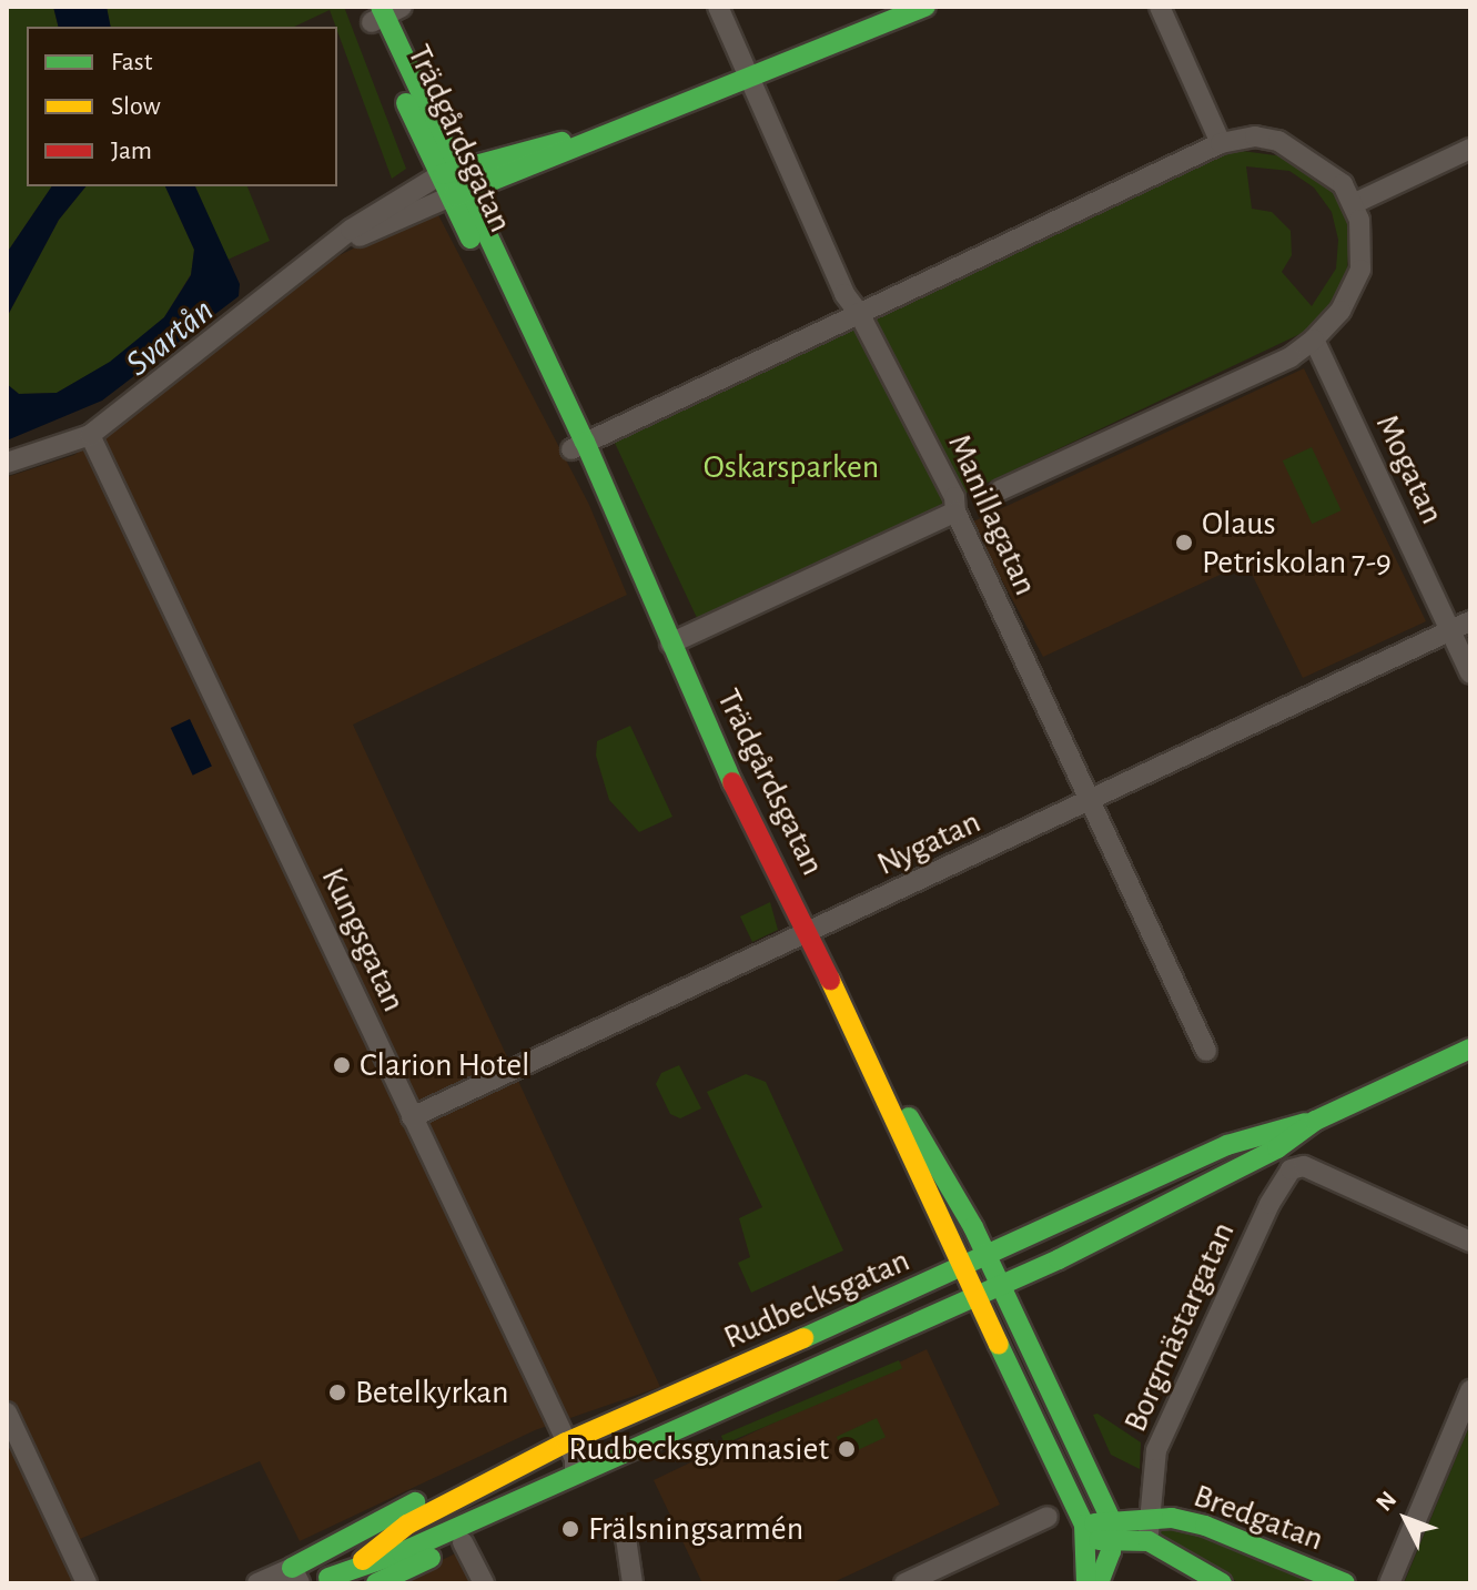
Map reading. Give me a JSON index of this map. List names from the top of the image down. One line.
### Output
{"streets":{"main road":["Trädgårdsgatan","Rudbecksgatan","Bredgatan"],"street":["Mogatan","Manillagatan","Nygatan","Kungsgatan","Borgmästargatan"]},"crossings":[["Trädgårdsgatan","Nygatan"],["Trädgårdsgatan","Rudbecksgatan"],["Mogatan","Nygatan"],["Manillagatan","Nygatan"],["Nygatan","Kungsgatan"],["Kungsgatan","Rudbecksgatan"],["Borgmästargatan","Bredgatan"]],"water":["Svartån"],"parks":["Oskarsparken"],"places":["Olaus Petriskolan 7-9","Clarion Hotel","Betelkyrkan","Rudbecksgymnasiet","Frälsningsarmén"],"legend":["Fast","Slow","Jam"],"north":"top left"}
